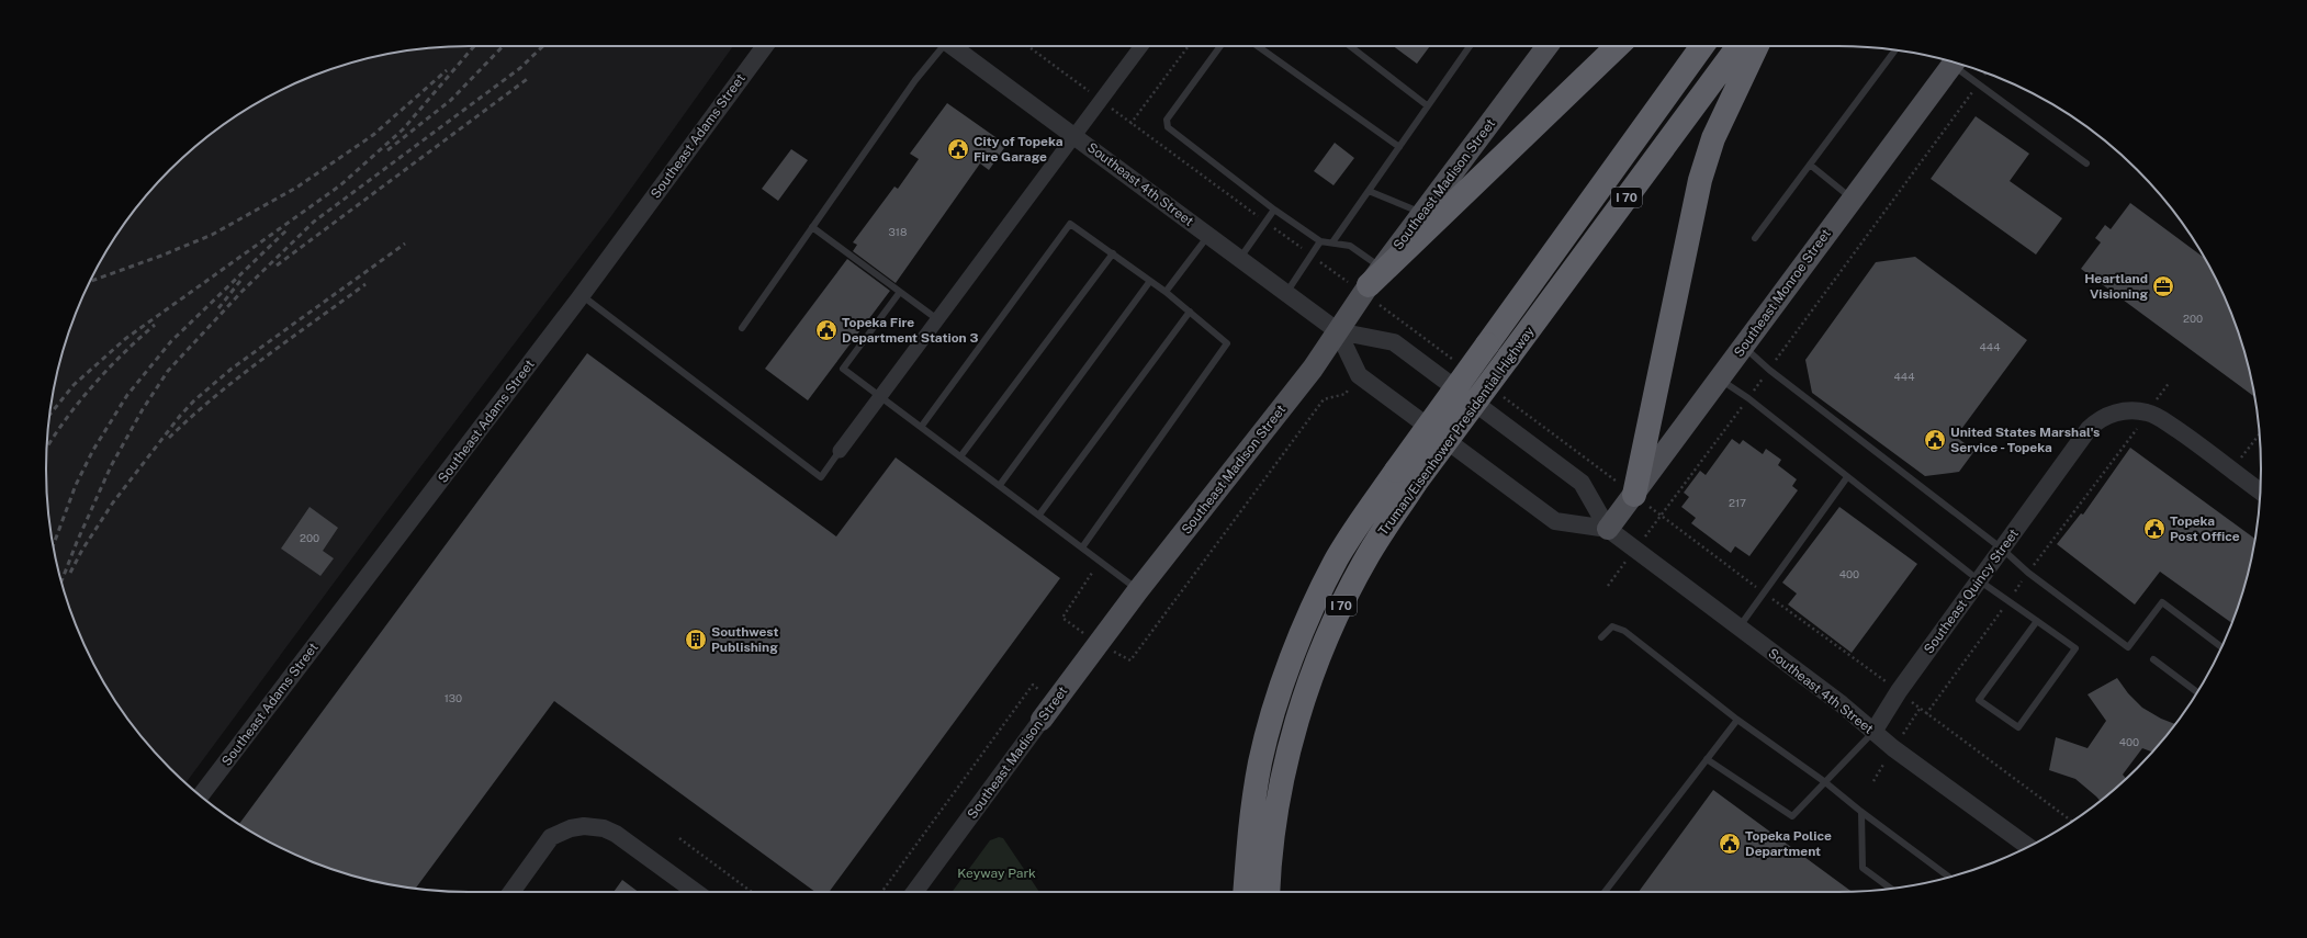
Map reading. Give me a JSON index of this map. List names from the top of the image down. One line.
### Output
{"streets":{"highway":["I 70","Truman/Eisenhower Presidential Highway"],"main road":["Southeast Madison Street","Southeast Monroe Street"],"street":["Southeast Adams Street","Southeast 4th Street","Southeast Quincy Street"]},"crossings":[["Southeast 4th Street","Southeast Madison Street"],["Southeast 4th Street","Southeast Monroe Street"],["Southeast 4th Street","Southeast Quincy Street"]],"parks":["Keyway Park"],"places":{"public building":["City of Topeka Fire Garage","Topeka Fire Department Station 3","United States Marshal's Service - Topeka","Topeka Post Office","Topeka Police Department"],"office":["Heartland Visioning"],"building":["Southwest Publishing"]},"house_numbers":["318","200","444","444","217","200","400","130","400"]}
